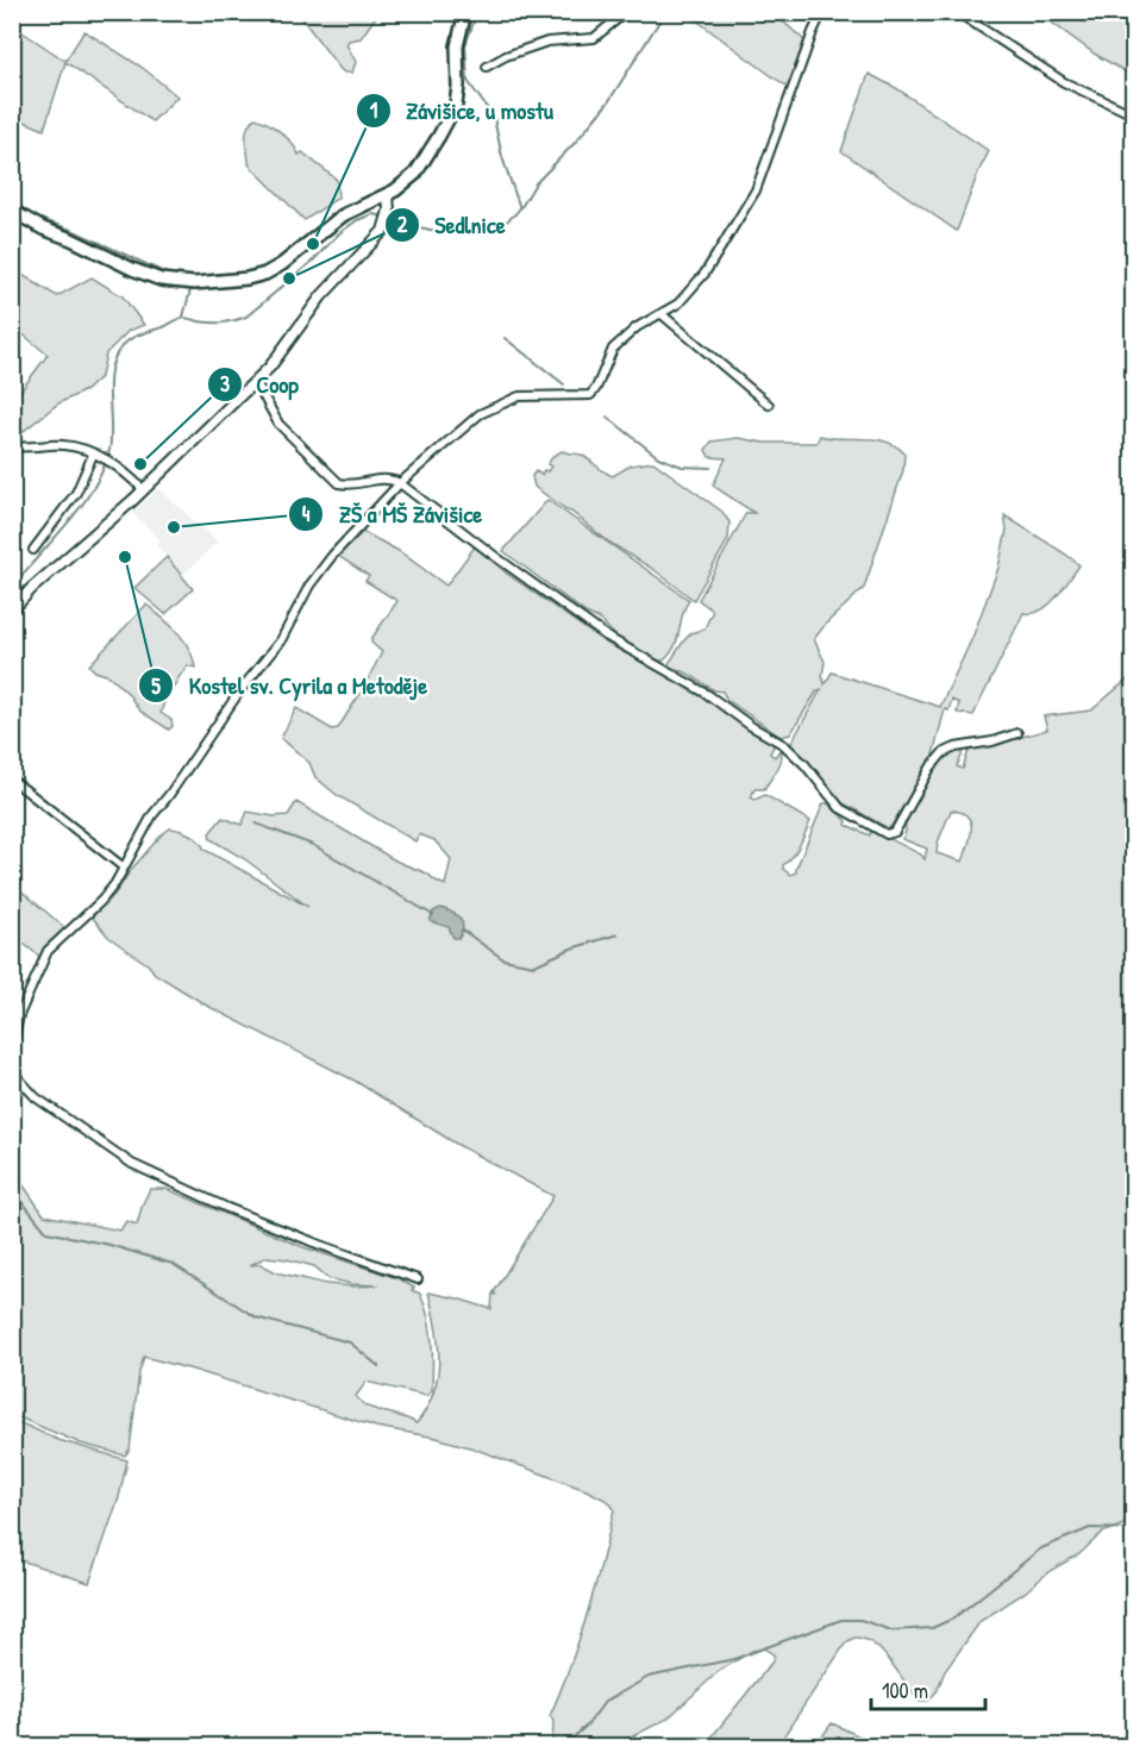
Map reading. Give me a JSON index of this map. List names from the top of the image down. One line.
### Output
{"places":["Závišice, u mostu","Sedlnice","Coop","ZŠ a MŠ Závišice","Kostel sv. Cyrila a Metoděje"],"scale_bar":"100 m"}
